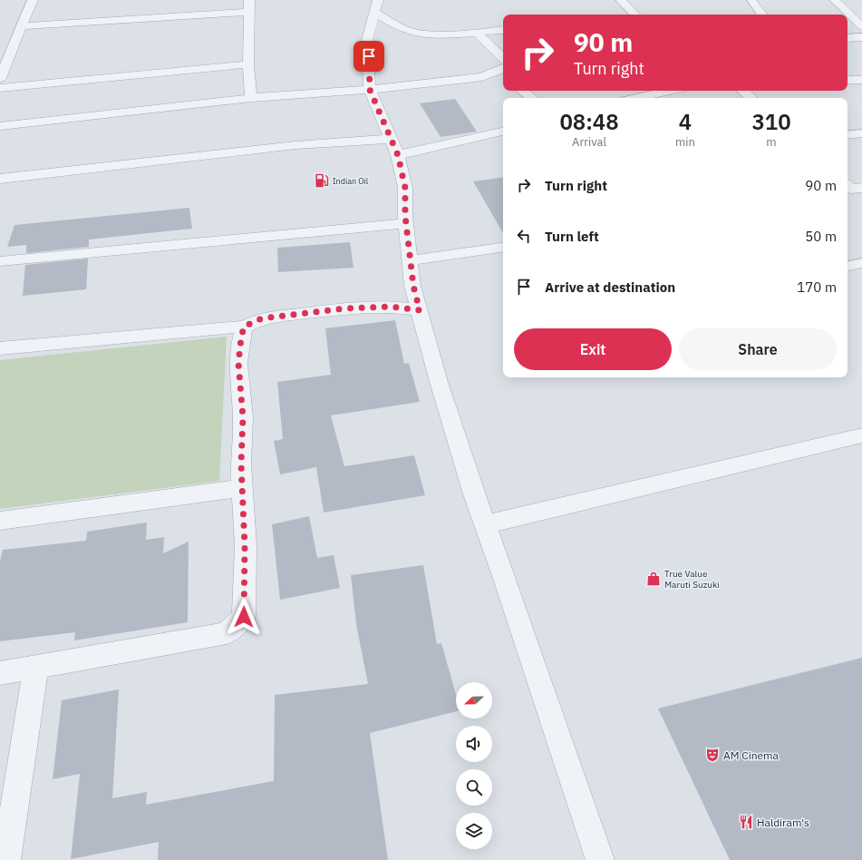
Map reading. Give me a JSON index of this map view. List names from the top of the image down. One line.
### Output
{"places":{"fuel station":["Indian Oil"],"shop":["True Value Maruti Suzuki"],"theatre":["AM Cinema"],"restaurant":["Haldiram's"]},"north":"left","page":{"turn":["90 m","Turn right"],"eta":["08:48","Arrival","4","min","310","m"],"list":[{"name":"Turn right","value":"90 m"},{"name":"Turn left","value":"50 m"},{"name":"Arrive at destination","value":"170 m"}],"buttons":["Exit","Share"]}}
